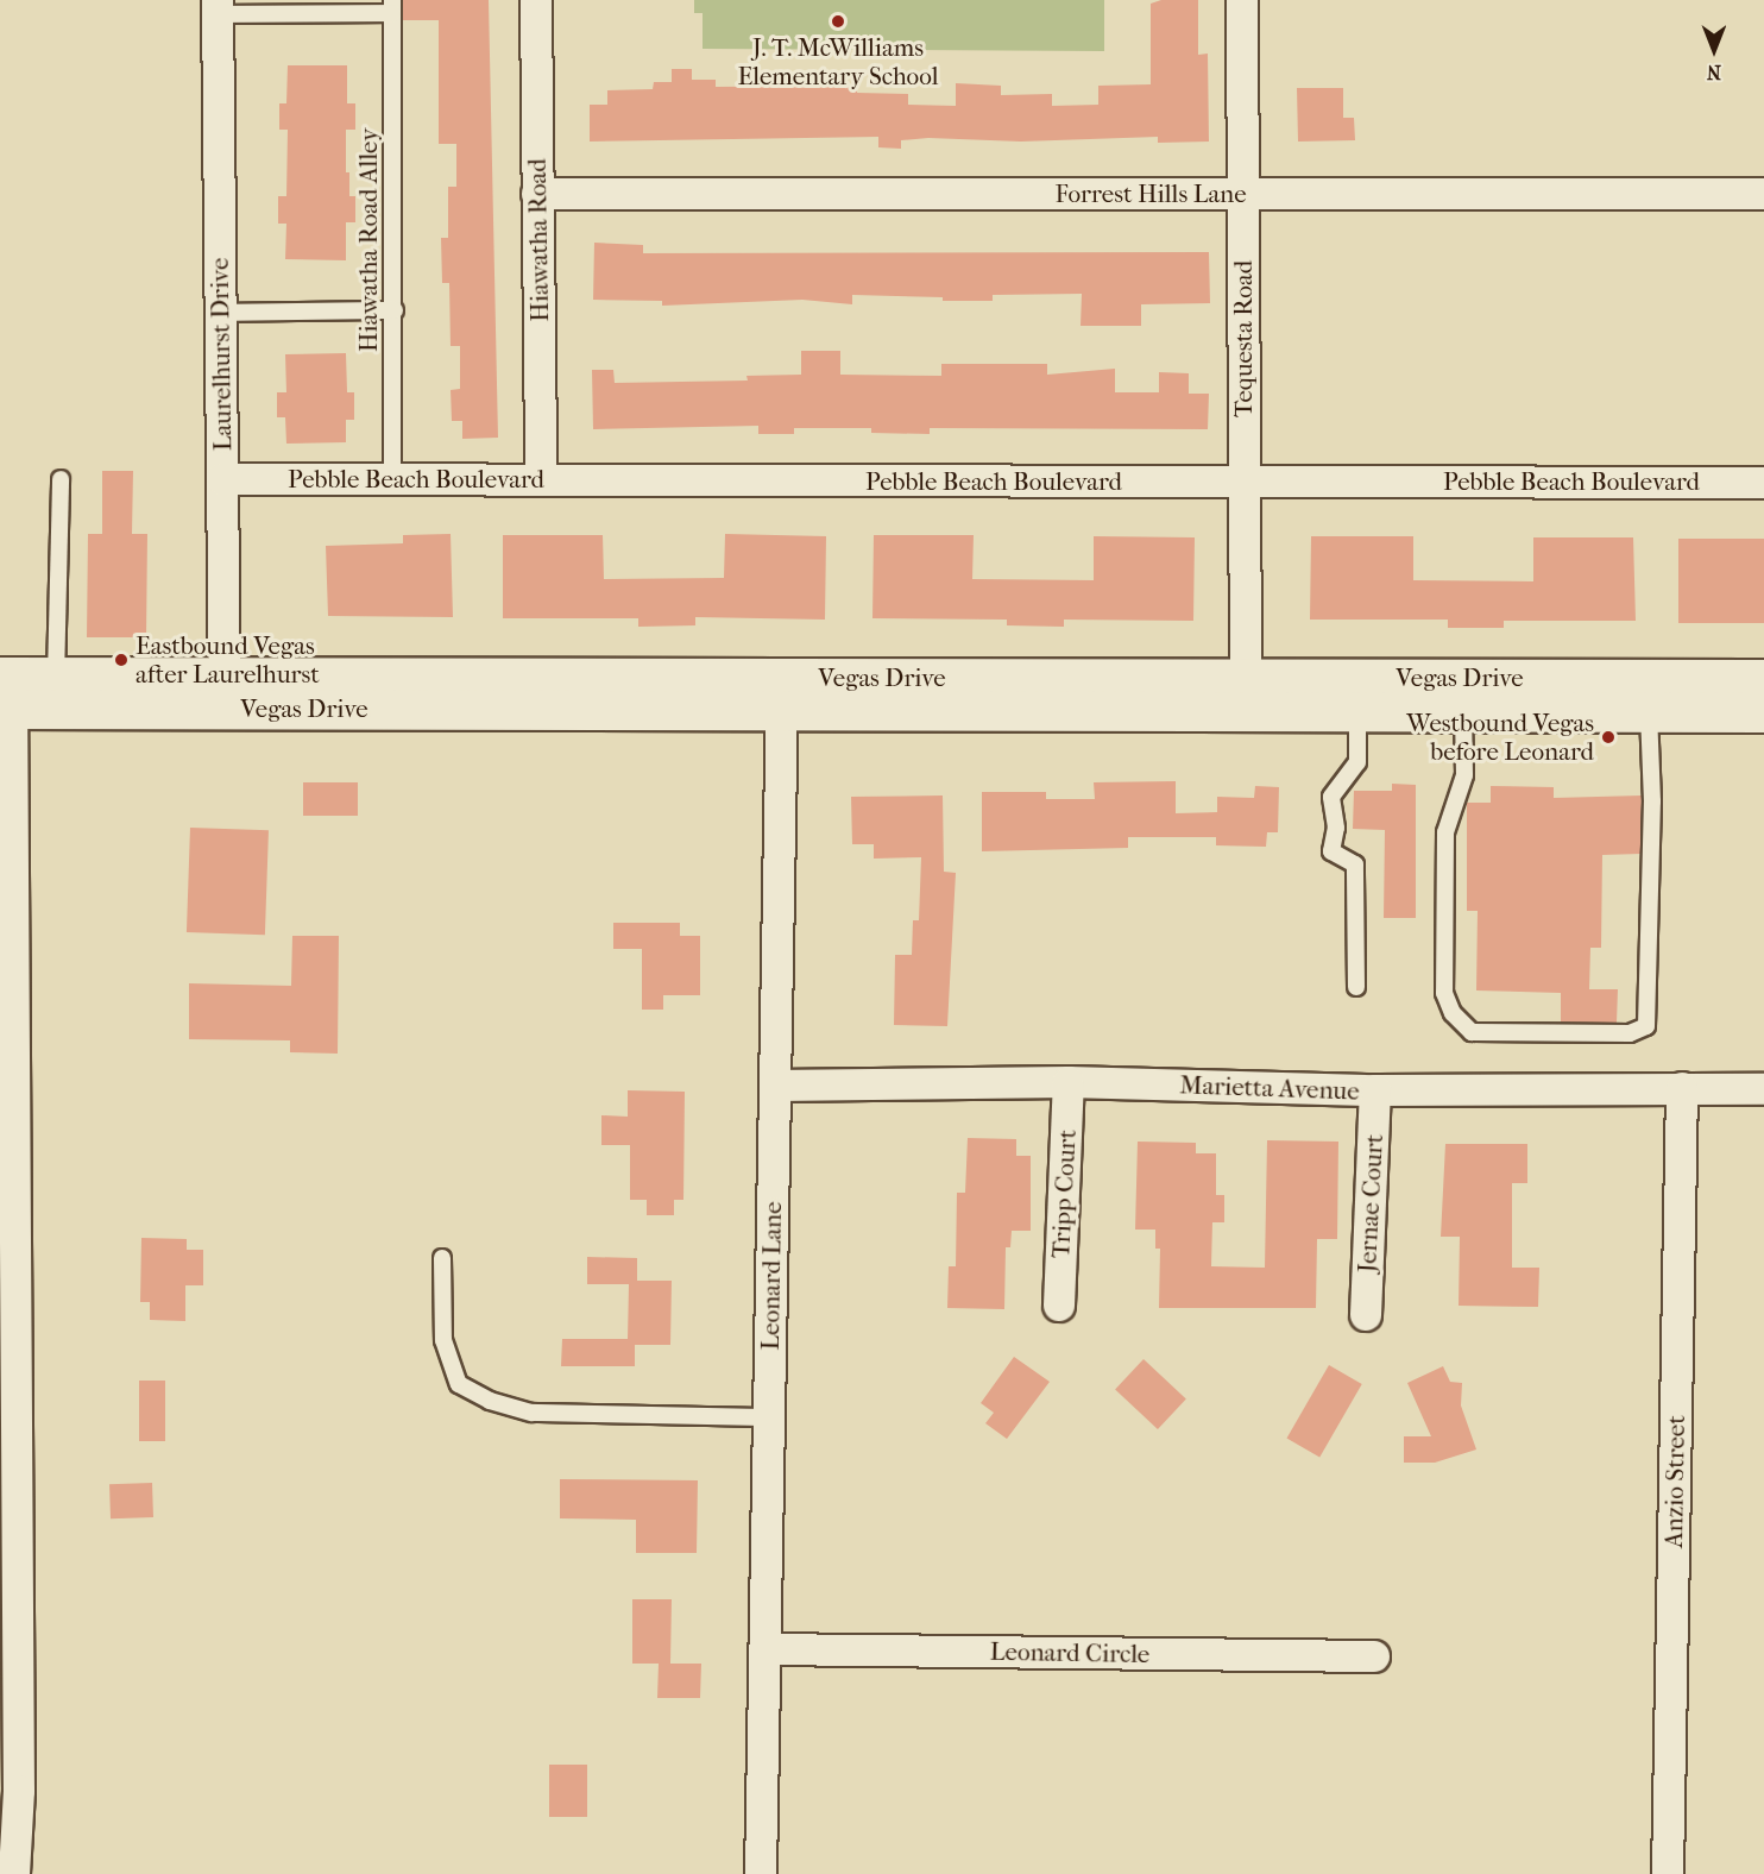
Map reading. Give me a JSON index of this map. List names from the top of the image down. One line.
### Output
{"streets":{"main road":["Vegas Drive"],"street":["Forrest Hills Lane","Hiawatha Road","Tequesta Road","Laurelhurst Drive","Pebble Beach Boulevard","Marietta Avenue","Tripp Court","Jernae Court","Leonard Lane","Anzio Street","Leonard Circle"],"lane":["Hiawatha Road Alley"]},"crossings":[["Forrest Hills Lane","Hiawatha Road"],["Forrest Hills Lane","Tequesta Road"],["Hiawatha Road Alley","Pebble Beach Boulevard"],["Hiawatha Road","Pebble Beach Boulevard"],["Tequesta Road","Pebble Beach Boulevard"],["Tequesta Road","Vegas Drive"],["Laurelhurst Drive","Pebble Beach Boulevard"],["Laurelhurst Drive","Vegas Drive"],["Vegas Drive","Leonard Lane"],["Marietta Avenue","Tripp Court"],["Marietta Avenue","Jernae Court"],["Marietta Avenue","Leonard Lane"],["Marietta Avenue","Anzio Street"],["Leonard Lane","Leonard Circle"]],"places":["J. T. McWilliams Elementary School","Eastbound Vegas after Laurelhurst","Westbound Vegas before Leonard"],"north":"bottom"}
